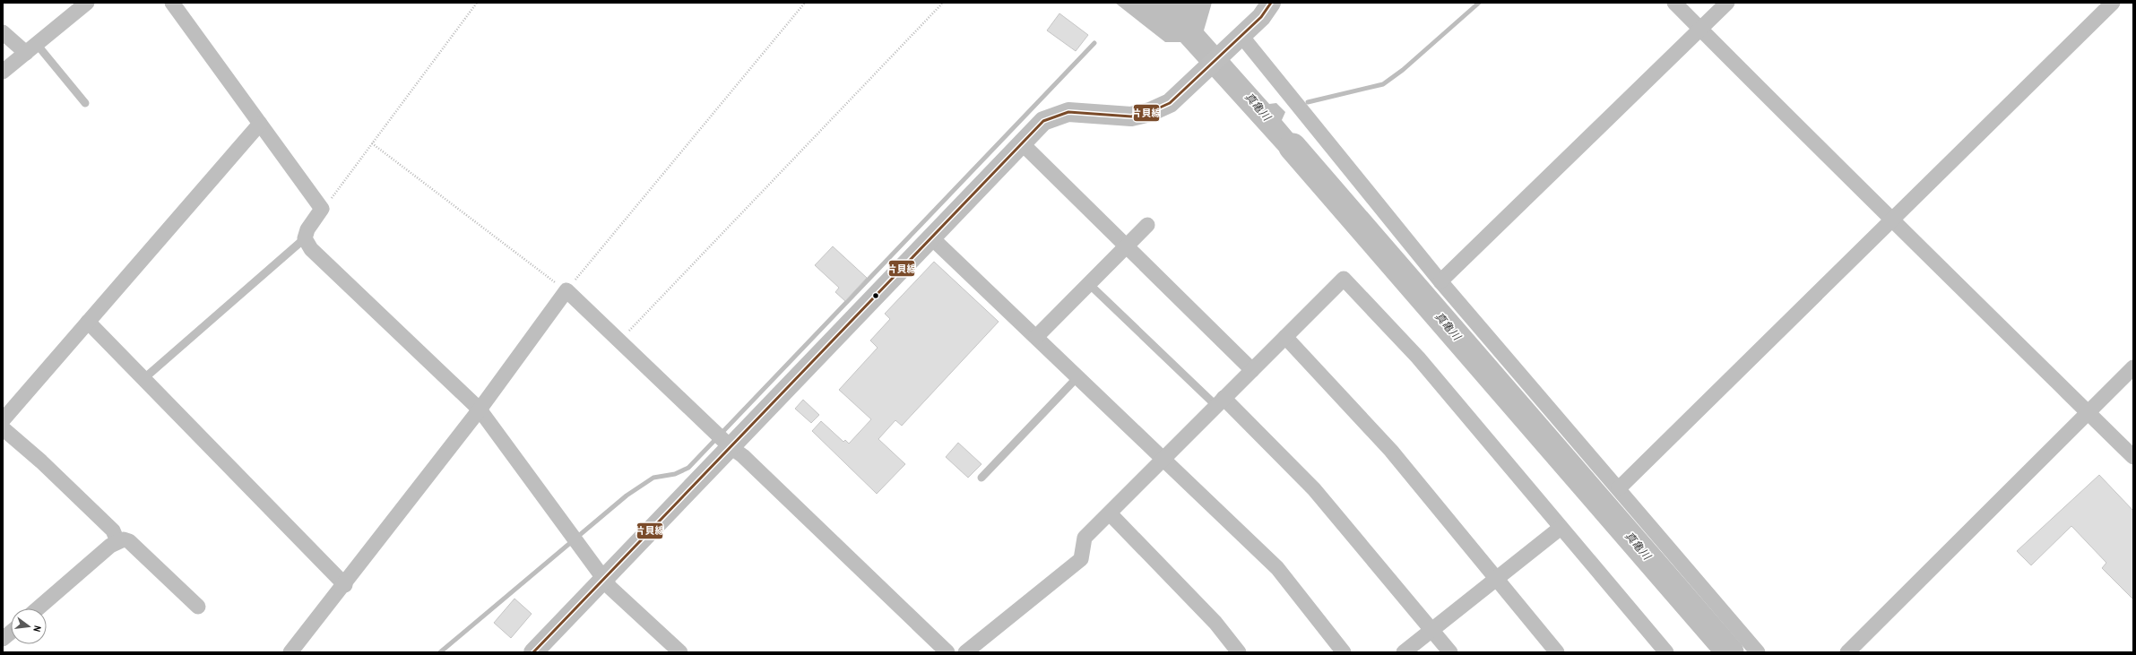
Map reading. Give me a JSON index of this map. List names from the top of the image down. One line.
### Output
{"water":["真亀川"],"lines":["transit line 片貝線"],"north":"right"}
